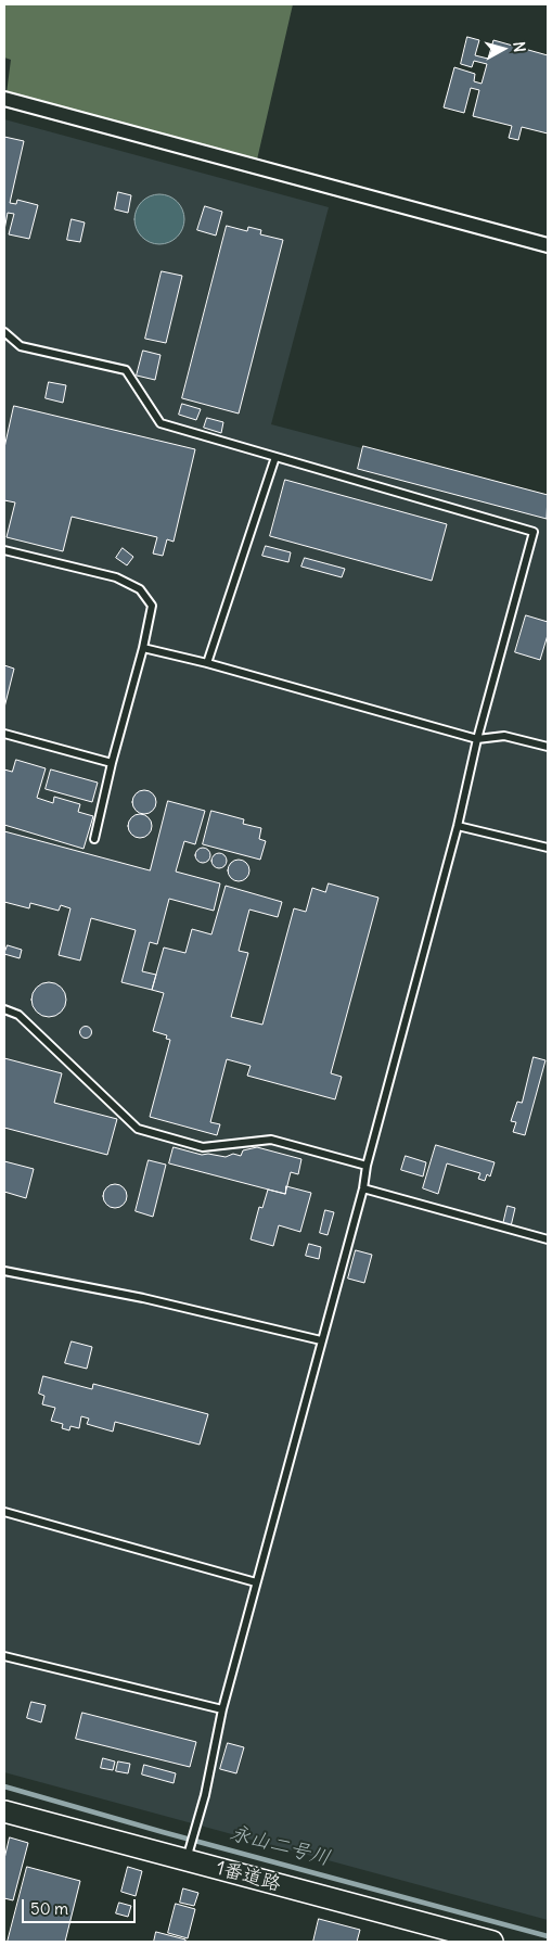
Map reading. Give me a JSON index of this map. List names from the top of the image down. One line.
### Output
{"streets":{"street":["1番道路"]},"water":["永山二号川"],"scale_bar":"50 m","north":"right"}
